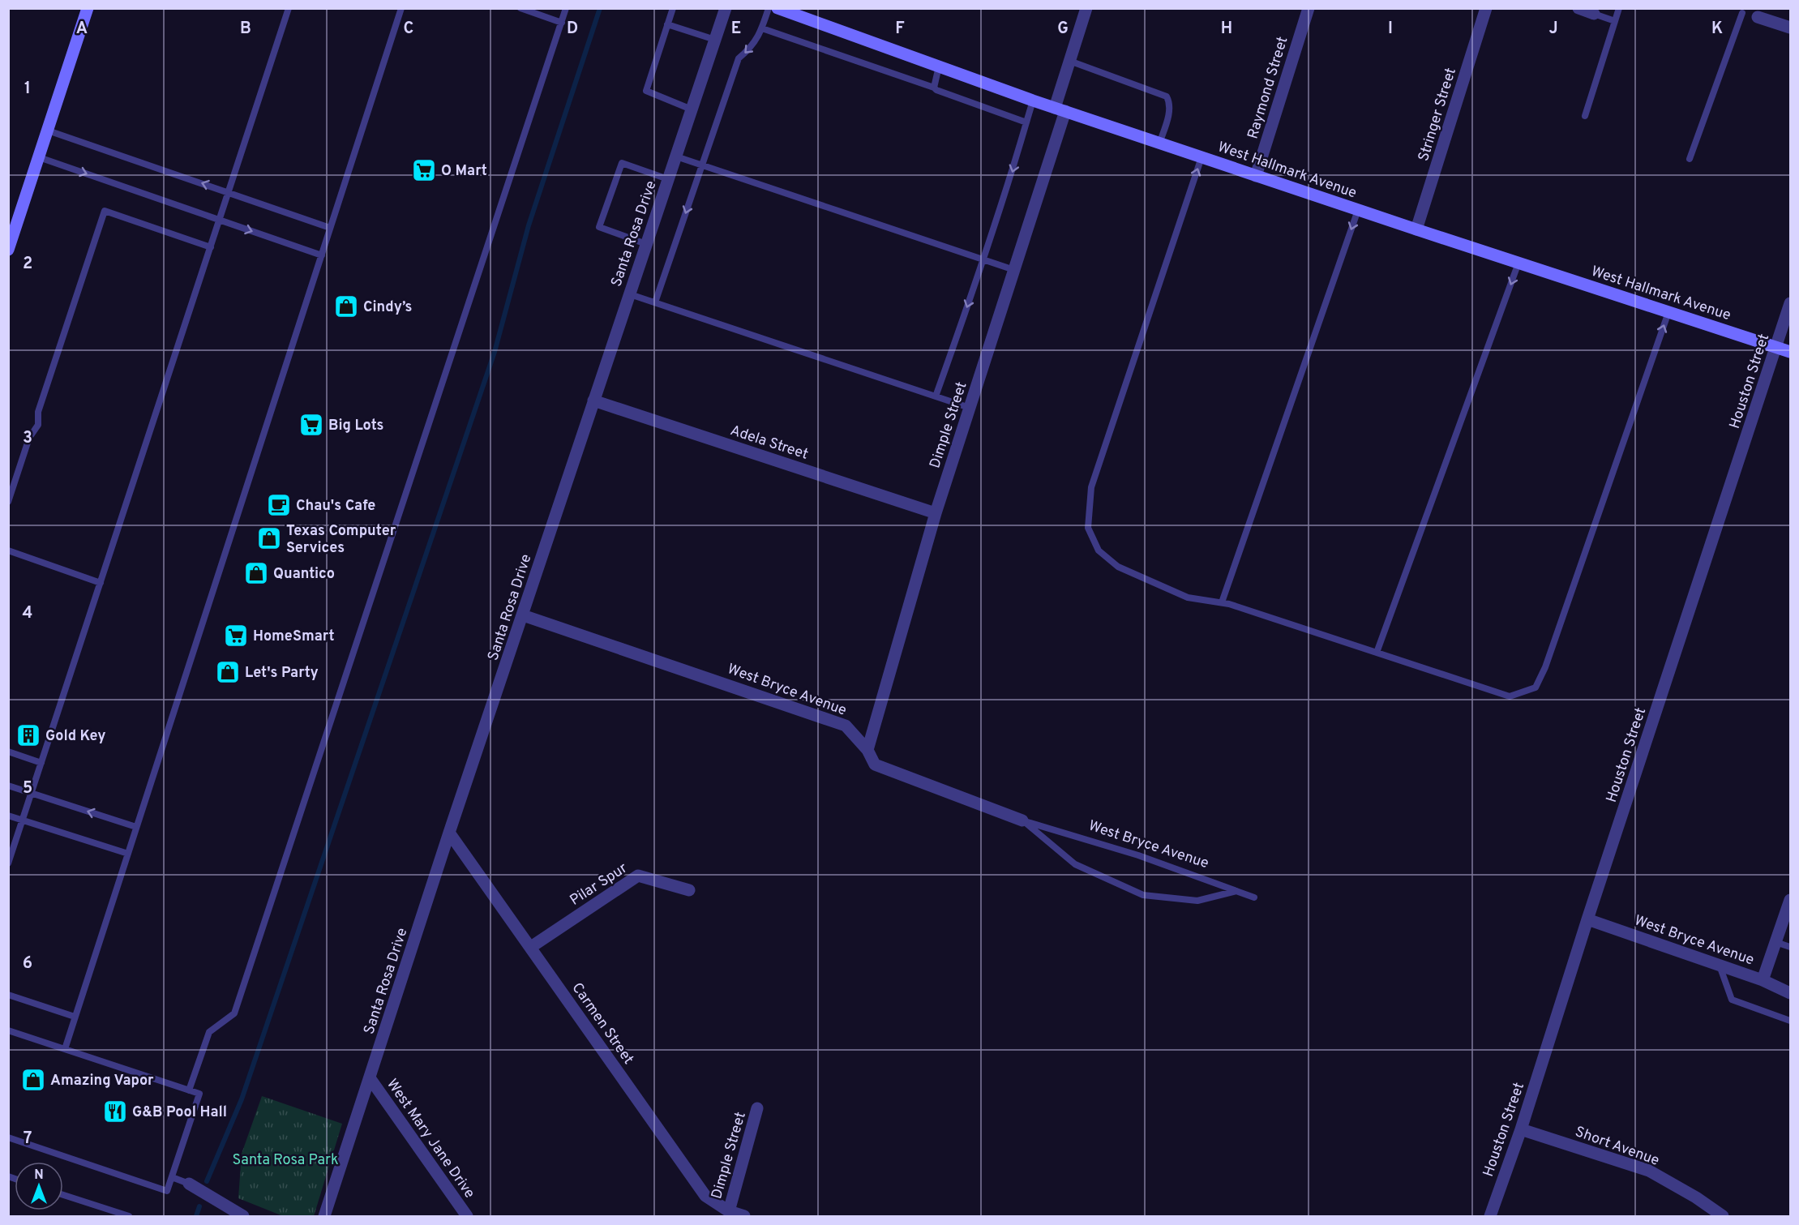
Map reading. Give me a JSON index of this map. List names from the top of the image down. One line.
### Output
{"streets":{"street":["Raymond Street","Stringer Street","West Hallmark Avenue","Santa Rosa Drive","Houston Street","Dimple Street","Adela Street","West Bryce Avenue","Pilar Spur","Carmen Street","West Mary Jane Drive","Short Avenue"]},"crossings":[["Raymond Street","West Hallmark Avenue"],["Stringer Street","West Hallmark Avenue"],["West Hallmark Avenue","Houston Street"],["West Hallmark Avenue","Dimple Street"],["Santa Rosa Drive","Adela Street"],["Santa Rosa Drive","West Bryce Avenue"],["Santa Rosa Drive","Carmen Street"],["Santa Rosa Drive","West Mary Jane Drive"],["Houston Street","West Bryce Avenue"],["Houston Street","Short Avenue"],["Dimple Street","Adela Street"],["Dimple Street","West Bryce Avenue"],["Dimple Street","Carmen Street"],["Pilar Spur","Carmen Street"]],"parks":["Santa Rosa Park"],"places":{"supermarket":["O Mart","Big Lots","HomeSmart"],"shop":["Cindy’s","Texas Computer Services","Quantico","Let's Party","Amazing Vapor"],"cafe":["Chau's Cafe"],"building":["Gold Key"],"restaurant":["G&B Pool Hall"]},"north":"top","grid":{"columns":["A","B","C","D","E","F","G","H","I","J","K"],"rows":["1","2","3","4","5","6","7"]}}
